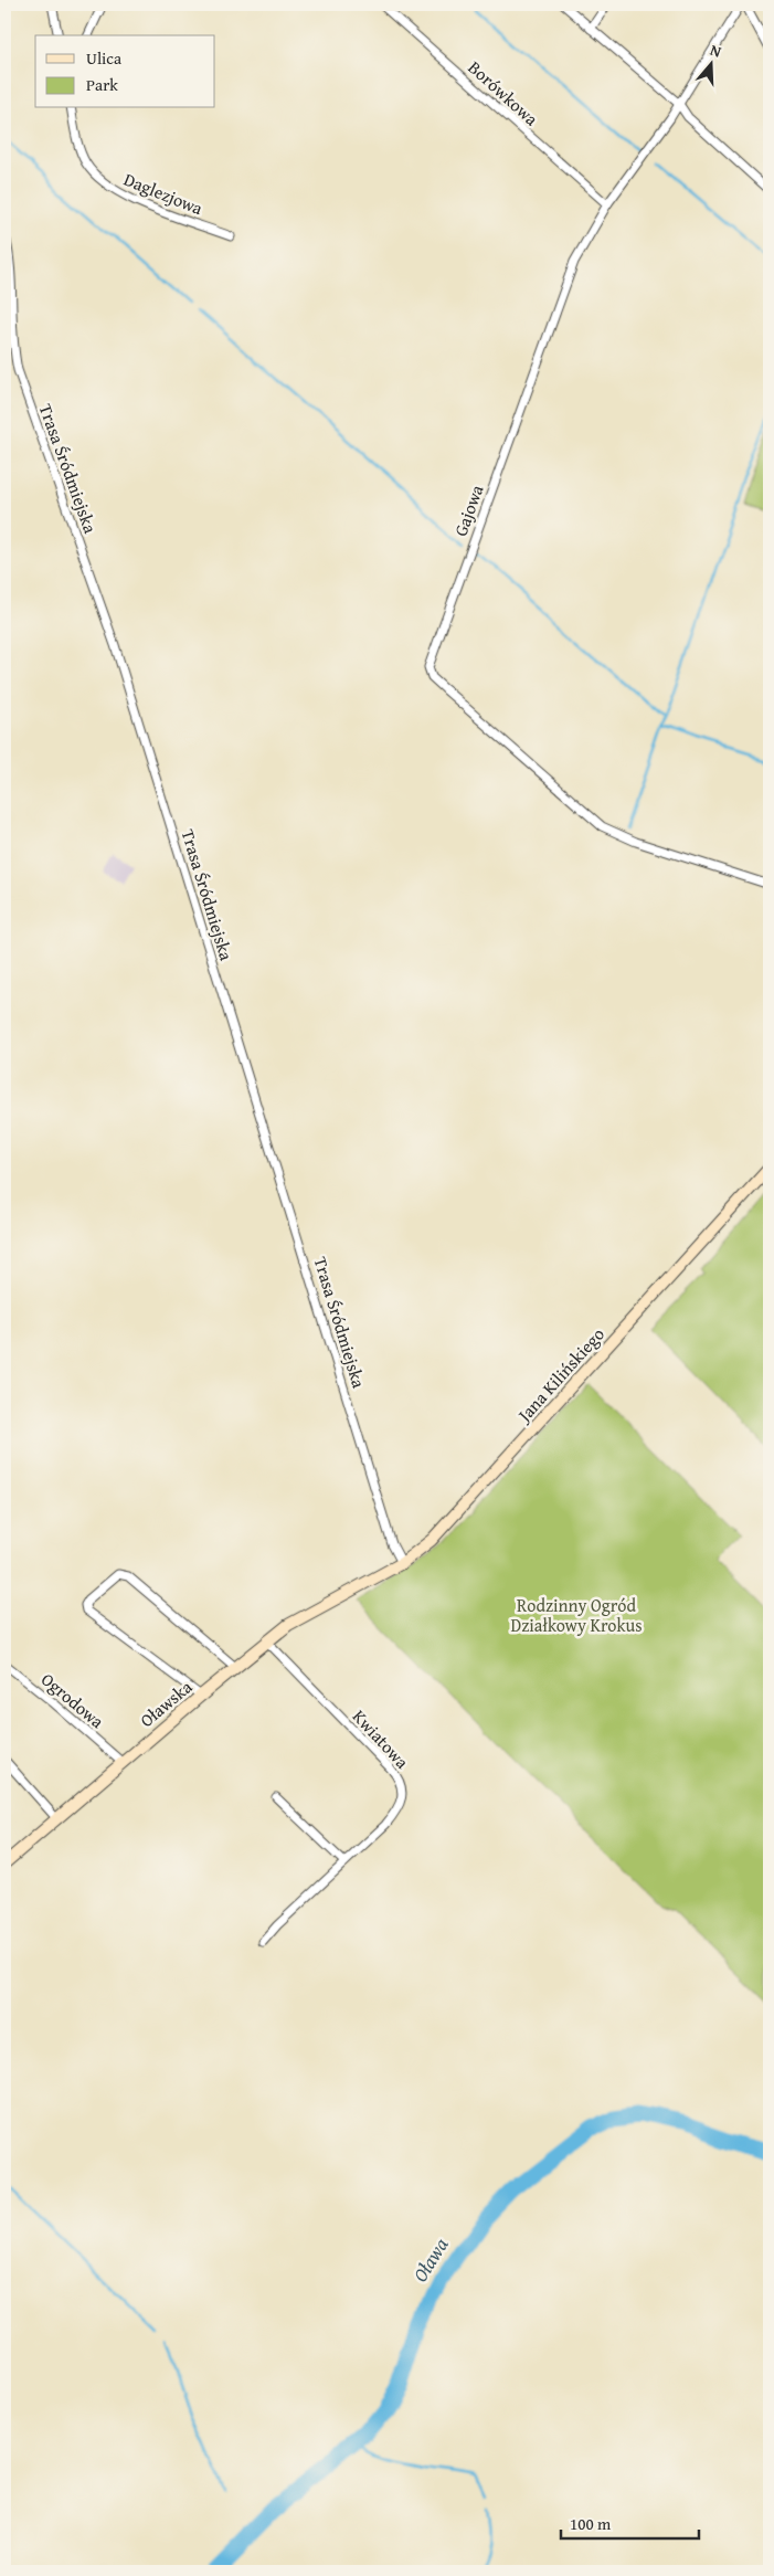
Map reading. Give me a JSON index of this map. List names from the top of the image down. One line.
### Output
{"streets":{"street":["Borówkowa","Daglezjowa","Trasa Śródmiejska","Gajowa","Jana Kilińskiego","Ogrodowa","Oławska","Kwiatowa"]},"crossings":[["Borówkowa","Gajowa"],["Trasa Śródmiejska","Jana Kilińskiego"],["Jana Kilińskiego","Oławska"],["Ogrodowa","Oławska"],["Oławska","Kwiatowa"]],"water":["Oława"],"parks":["Rodzinny Ogród Działkowy Krokus"],"legend":["Ulica","Park"],"scale_bar":"100 m","north":"top"}
